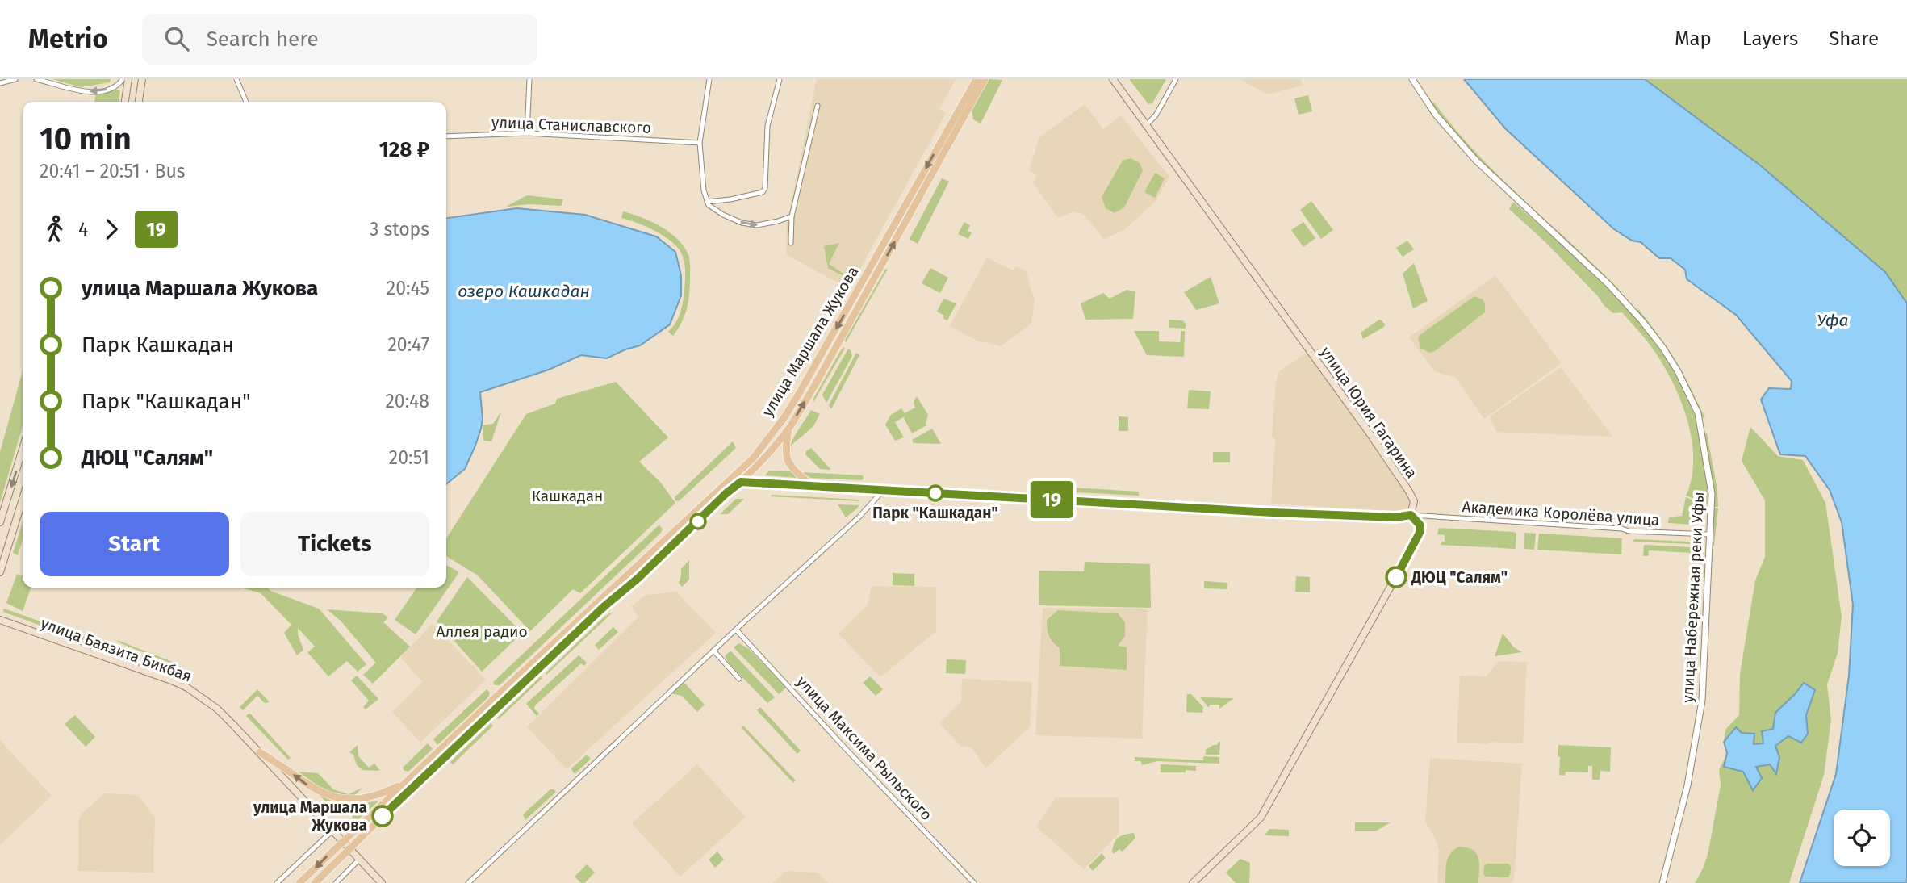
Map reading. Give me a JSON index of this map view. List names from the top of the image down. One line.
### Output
{"streets":{"main road":["улица Маршала Жукова","улица Юрия Гагарина","улица Баязита Бикбая"],"street":["улица Станиславского","Академика Королёва улица","улица Набережная реки Уфы","улица Максима Рыльского"]},"crossings":[["улица Маршала Жукова","улица Баязита Бикбая"],["улица Юрия Гагарина","Академика Королёва улица"],["Академика Королёва улица","улица Набережная реки Уфы"]],"water":["озеро Кашкадан","Уфа"],"parks":["Кашкадан","Аллея радио"],"places":["Парк \"Кашкадан\"","ДЮЦ \"Салям\"","улица Маршала Жукова"],"lines":["bus line 19"],"page":{"header":"Metrio","search":"Search here","nav":["Map","Layers","Share"],"on_map":"19","heading":["10 min","20:41 – 20:51 · Bus","128 ₽"],"legs":["4","19","3 stops"],"list":[{"name":"улица Маршала Жукова","value":"20:45"},{"name":"Парк Кашкадан","value":"20:47"},{"name":"Парк \"Кашкадан\"","value":"20:48"},{"name":"ДЮЦ \"Салям\"","value":"20:51"}],"buttons":["Start","Tickets"]}}
